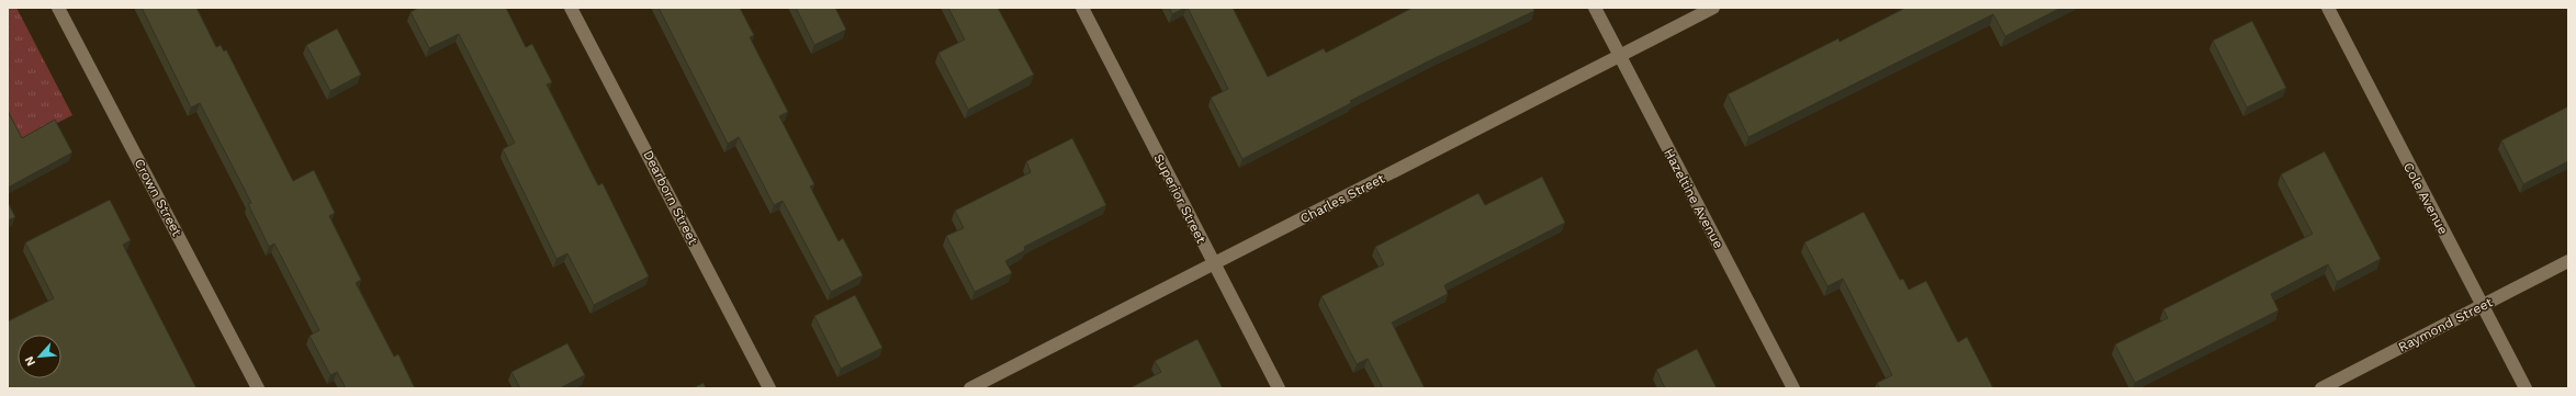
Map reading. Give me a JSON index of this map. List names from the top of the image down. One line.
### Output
{"streets":{"street":["Crown Street","Dearborn Street","Superior Street","Charles Street","Hazeltine Avenue","Cole Avenue","Raymond Street"]},"crossings":[["Superior Street","Charles Street"],["Charles Street","Hazeltine Avenue"],["Cole Avenue","Raymond Street"]],"north":"bottom left"}
